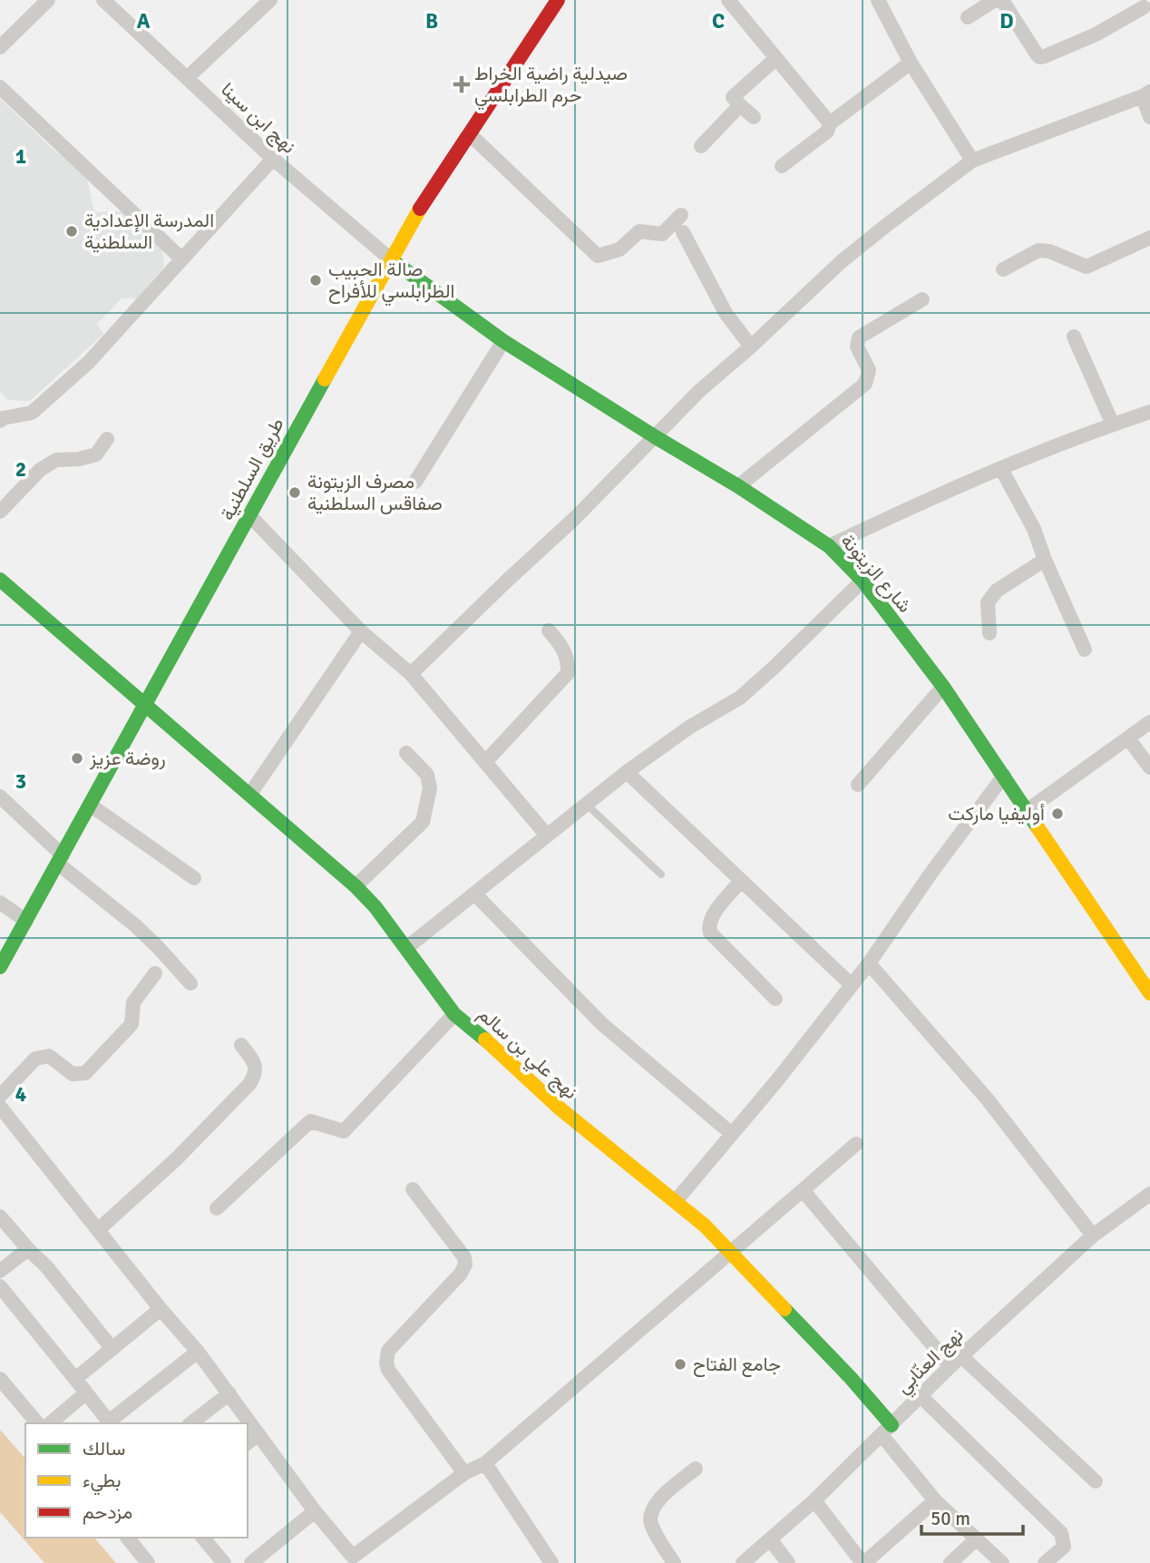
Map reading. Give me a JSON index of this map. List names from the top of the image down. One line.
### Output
{"streets":{"street":["نهج ابن سينا","طريق السلطنية","شارع الزيتونة","نهج علي بن سالم","نهج العنّابي"]},"crossings":[["نهج ابن سينا","طريق السلطنية"],["نهج ابن سينا","شارع الزيتونة"],["طريق السلطنية","شارع الزيتونة"],["طريق السلطنية","نهج علي بن سالم"],["نهج علي بن سالم","نهج العنّابي"]],"places":{"health":["صيدلية راضية الخراط حرم الطرابلسي"],"other":["المدرسة الإعدادية السلطنية","صالة الحبيب الطرابلسي للأفراح","مصرف الزيتونة صفاقس السلطنية","روضة عزيز","أوليفيا ماركت","جامع الفتاح"]},"legend":["سالك","بطيء","مزدحم"],"scale_bar":"50 m","grid":{"columns":["A","B","C","D"],"rows":["1","2","3","4"]}}
